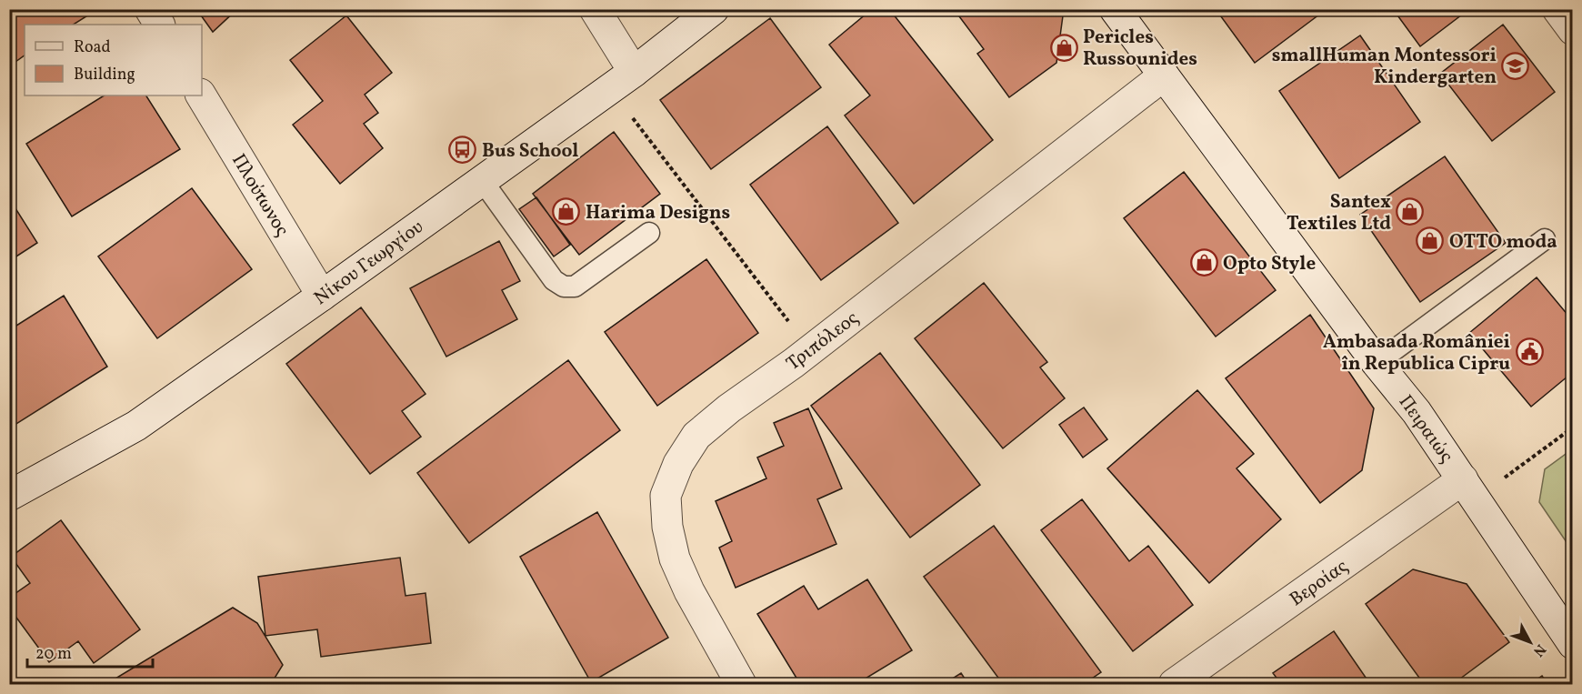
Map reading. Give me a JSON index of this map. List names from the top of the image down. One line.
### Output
{"streets":{"street":["Πλούτωνος","Νίκου Γεωργίου","Τριπόλεος","Πειραιώς","Βεροίας"]},"crossings":[["Πλούτωνος","Νίκου Γεωργίου"],["Τριπόλεος","Πειραιώς"],["Πειραιώς","Βεροίας"]],"places":{"shop":["Pericles Russounides","Harima Designs","Santex Textiles Ltd","OTTO moda","Opto Style"],"school or university":["smallHuman Montessori Kindergarten"],"bus stop":["Bus School"],"public building":["Ambasada României în Republica Cipru"]},"legend":["Road","Building"],"scale_bar":"20 m","north":"bottom right"}
